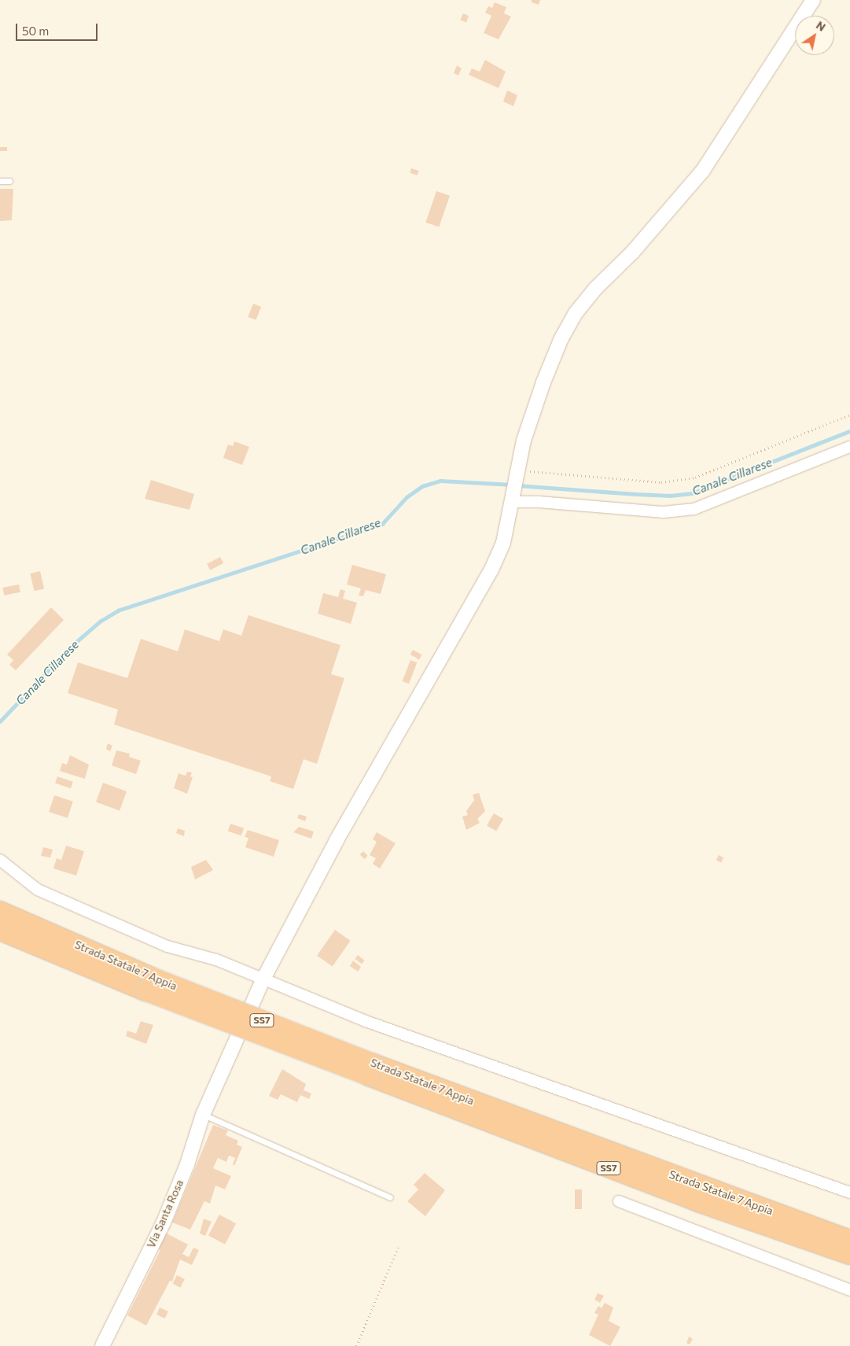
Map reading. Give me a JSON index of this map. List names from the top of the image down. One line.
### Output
{"streets":{"highway":["Strada Statale 7 Appia","SS7"],"street":["Via Santa Rosa"]},"water":["Canale Cillarese"],"scale_bar":"50 m","north":"top right"}
